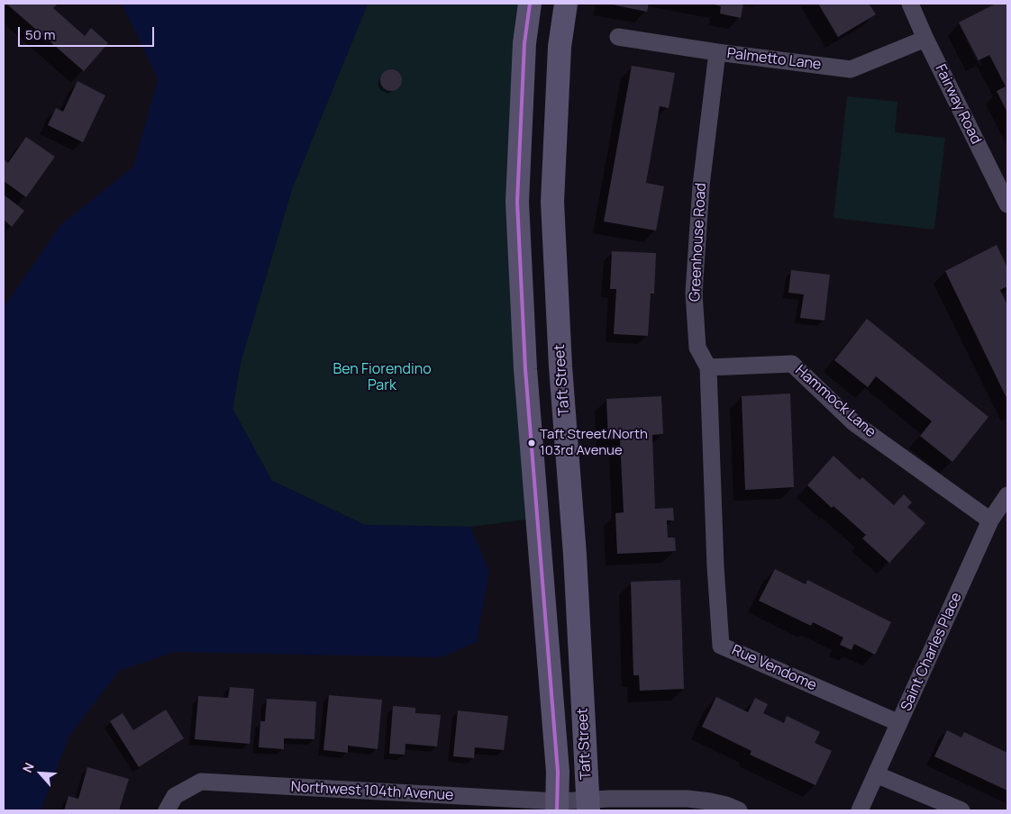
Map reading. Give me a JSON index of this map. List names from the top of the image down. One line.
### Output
{"streets":{"street":["Palmetto Lane","Fairway Road","Greenhouse Road","Taft Street","Hammock Lane","Saint Charles Place","Rue Vendome","Northwest 104th Avenue"]},"crossings":[["Palmetto Lane","Fairway Road"],["Palmetto Lane","Greenhouse Road"],["Greenhouse Road","Hammock Lane"],["Greenhouse Road","Rue Vendome"],["Taft Street","Northwest 104th Avenue"],["Hammock Lane","Saint Charles Place"],["Saint Charles Place","Rue Vendome"]],"parks":["Ben Fiorendino Park"],"places":["Taft Street/North 103rd Avenue"],"scale_bar":"50 m","north":"top left"}
